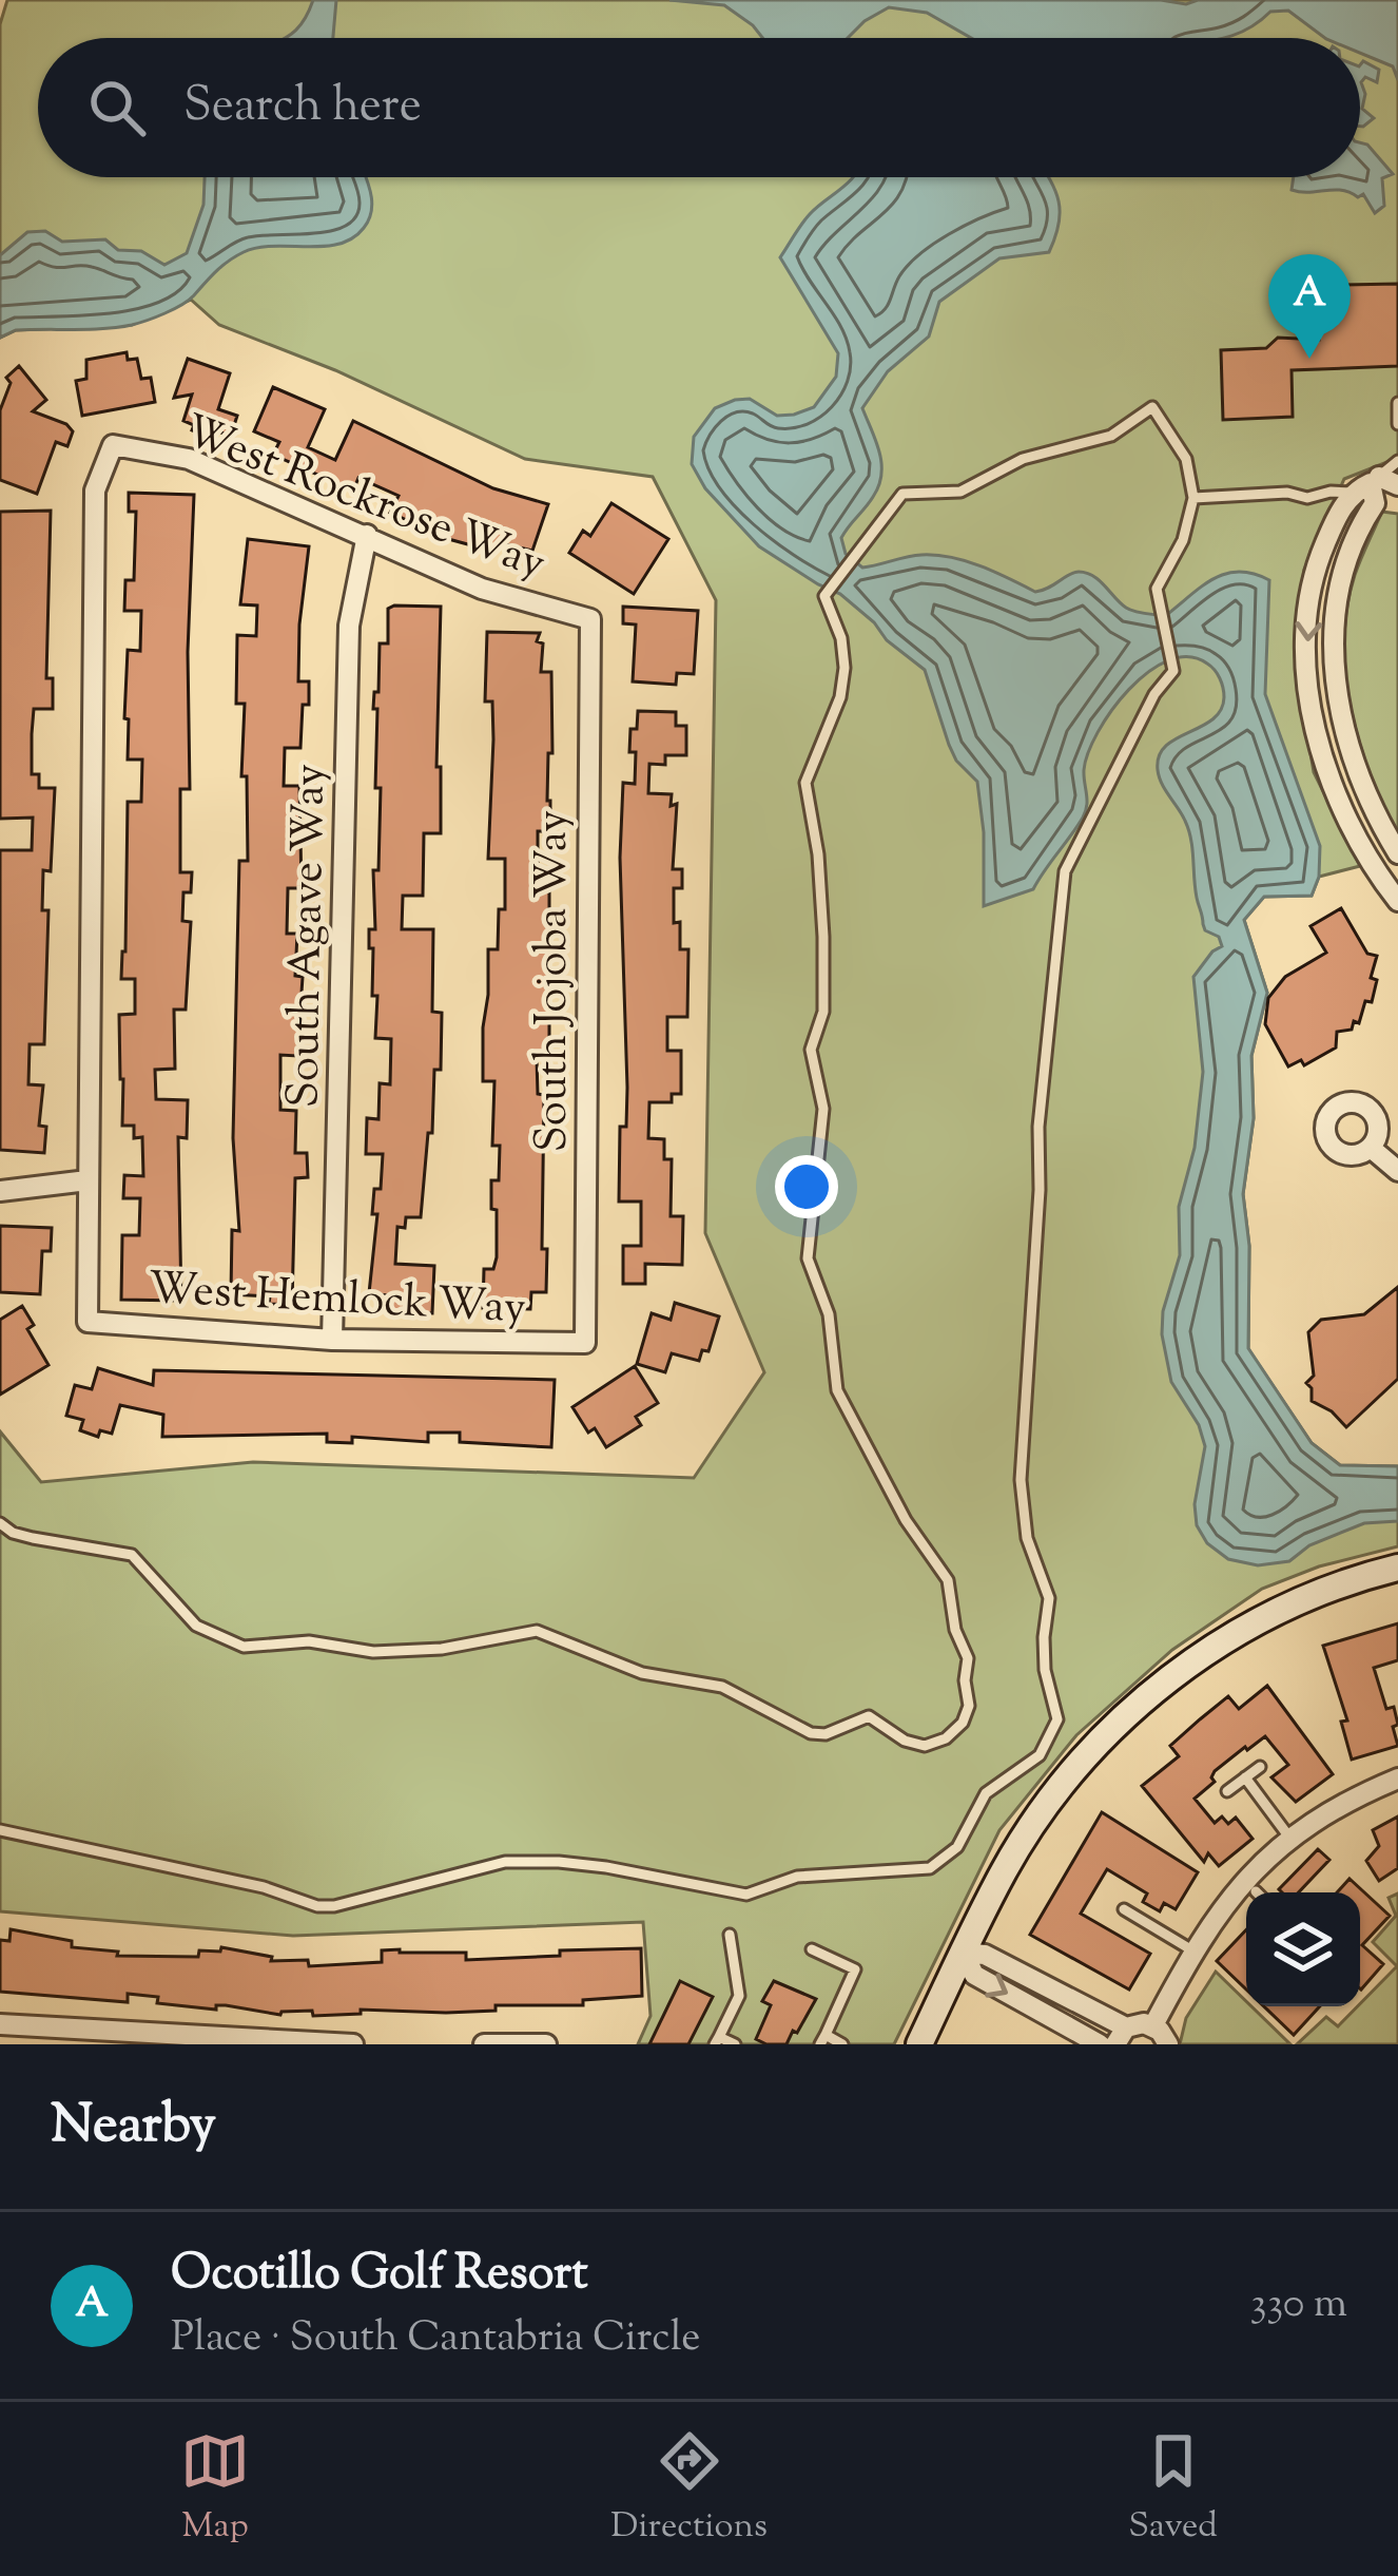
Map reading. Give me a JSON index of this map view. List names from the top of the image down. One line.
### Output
{"streets":{"street":["West Rockrose Way","South Agave Way","South Jojoba Way","West Hemlock Way"]},"crossings":[["West Rockrose Way","South Agave Way"],["West Rockrose Way","South Jojoba Way"],["West Rockrose Way","West Hemlock Way"],["South Agave Way","West Hemlock Way"],["South Jojoba Way","West Hemlock Way"]],"page":{"search":"Search here","pins":"A","heading":"Nearby","list":[{"mark":"A","name":"Ocotillo Golf Resort","note":"Place · South Cantabria Circle","value":"330 m"}],"nav":["Map","Directions","Saved"]}}
